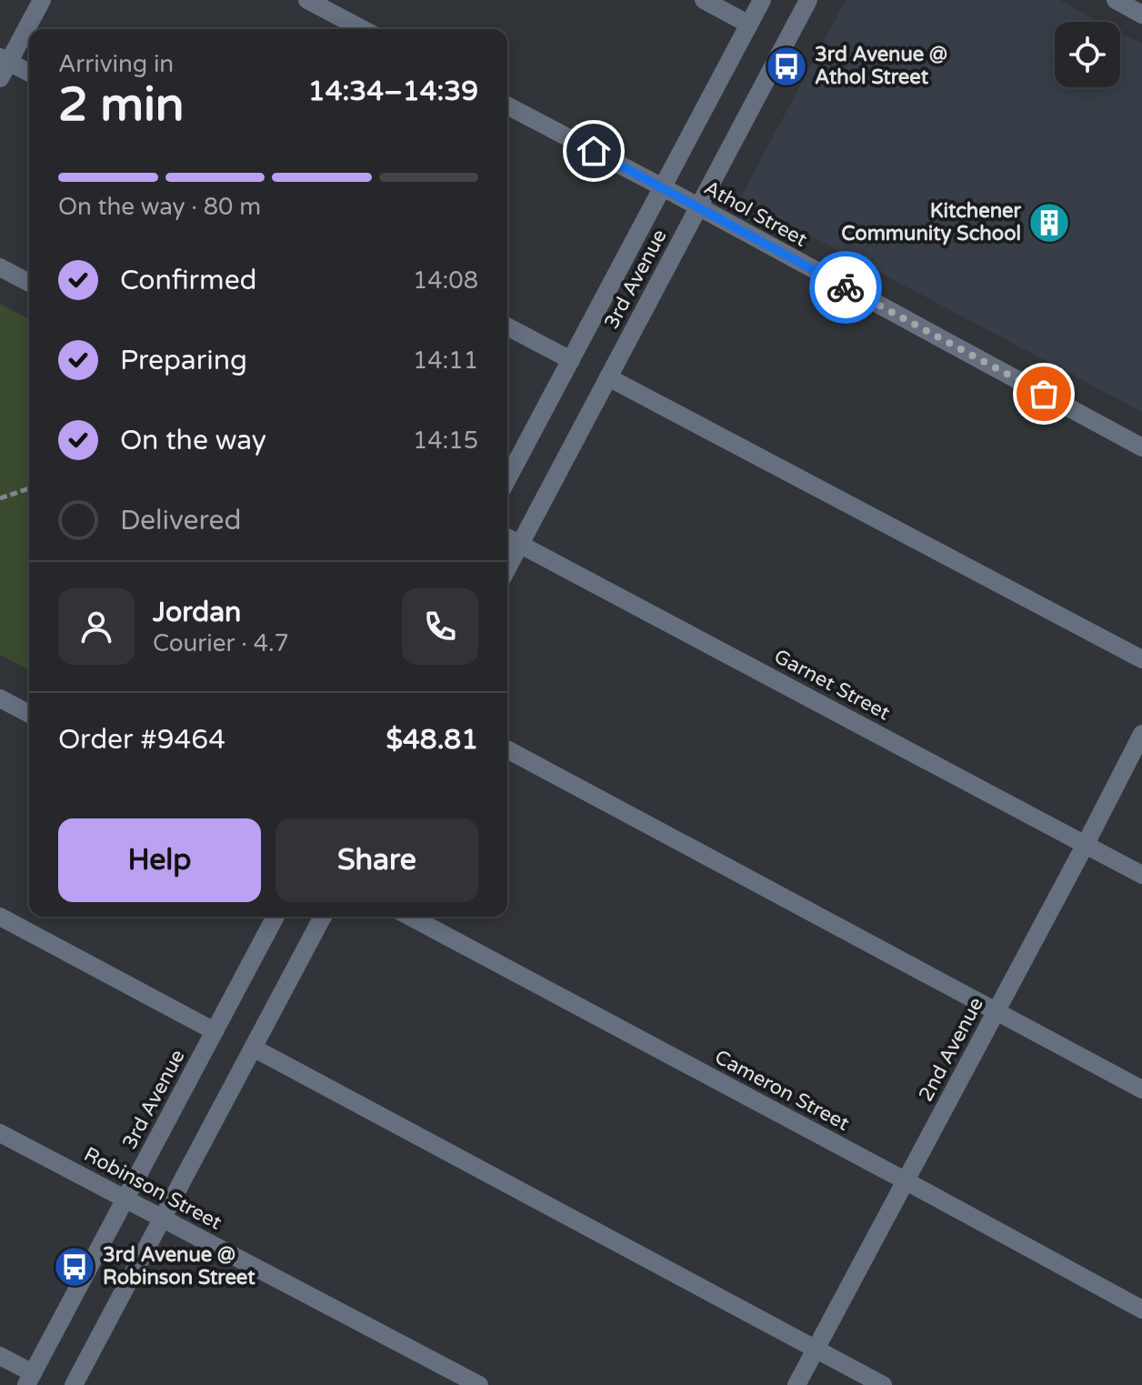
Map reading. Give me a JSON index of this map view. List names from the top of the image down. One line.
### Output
{"streets":{"street":["Athol Street","3rd Avenue","Garnet Street","2nd Avenue","Cameron Street","Robinson Street"]},"crossings":[["Athol Street","3rd Avenue"],["3rd Avenue","Garnet Street"],["3rd Avenue","Robinson Street"],["Garnet Street","2nd Avenue"],["2nd Avenue","Cameron Street"]],"places":{"bus stop":["3rd Avenue @ Athol Street","3rd Avenue @ Robinson Street"],"building":["Kitchener Community School"]},"page":{"heading":["2 min","Arriving in","14:34–14:39"],"panel":["Jordan","Courier · 4.7","Order #9464","$48.81"],"bar":"On the way · 80 m","list":[["Confirmed","14:08"],["Preparing","14:11"],["On the way","14:15"],"Delivered"],"buttons":["Help","Share"]}}
